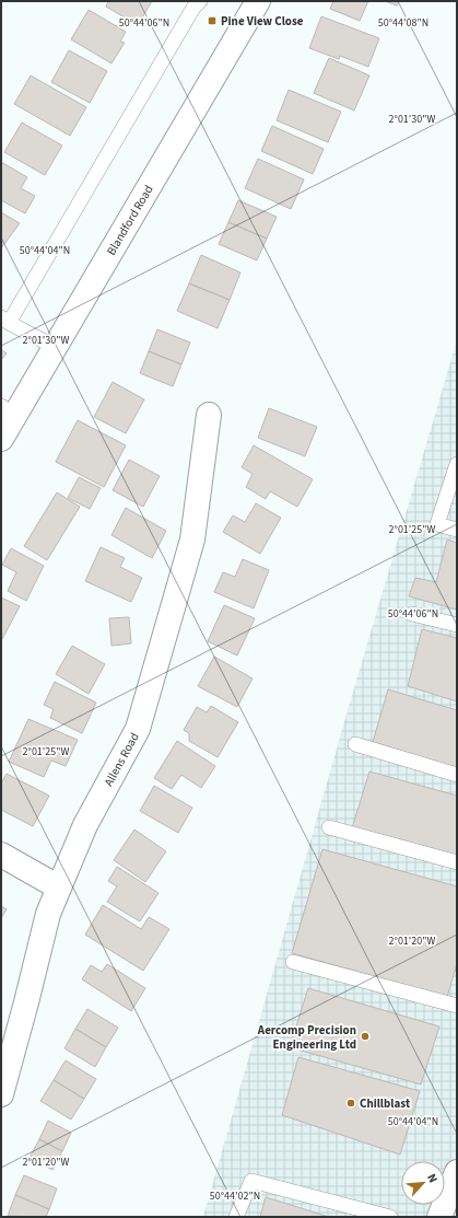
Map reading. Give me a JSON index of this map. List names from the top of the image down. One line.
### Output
{"streets":{"street":["Blandford Road","Allens Road"]},"places":{"transit":["Pine View Close"],"other":["Aercomp Precision Engineering Ltd","Chillblast"]},"north":"top right","coordinates":["50°44'06\"N","50°44'08\"N","2°01'30\"W","50°44'04\"N","2°01'25\"W","2°01'20\"W","50°44'02\"N"]}
